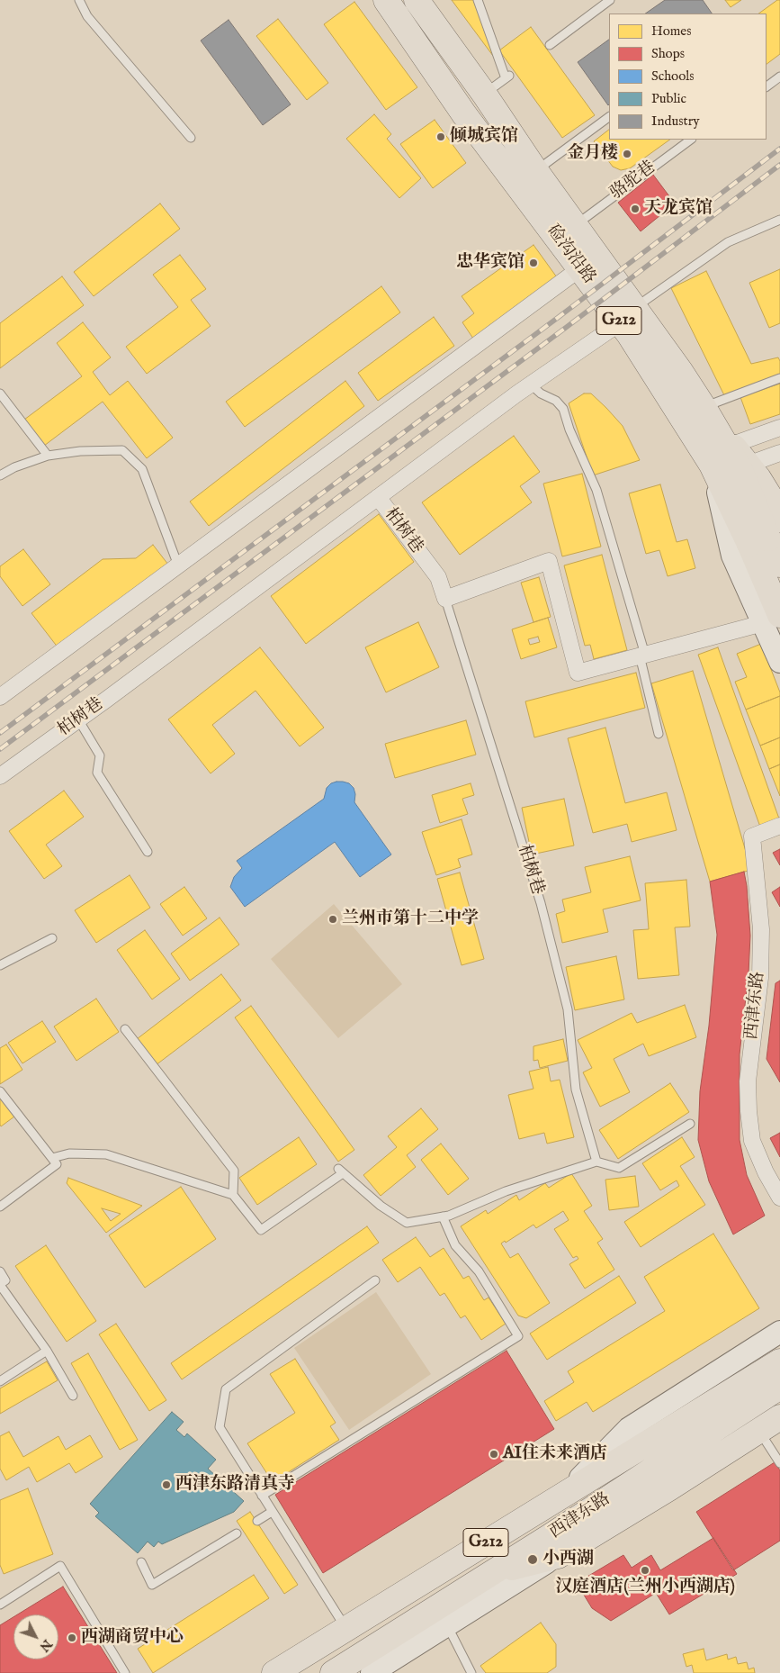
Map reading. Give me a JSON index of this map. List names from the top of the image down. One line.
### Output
{"streets":{"main road":["硷沟沿路","G212","西津东路"],"street":["柏树巷"],"lane":["骆驼巷"]},"crossings":[["骆驼巷","硷沟沿路"],["硷沟沿路","G212"],["硷沟沿路","柏树巷"]],"places":["倾城宾馆","金月楼","天龙宾馆","忠华宾馆","兰州市第十二中学","AI住未来酒店","西津东路清真寺","小西湖","汉庭酒店(兰州小西湖店)","西湖商贸中心"],"legend":["Homes","Shops","Schools","Public","Industry"],"north":"bottom right"}
